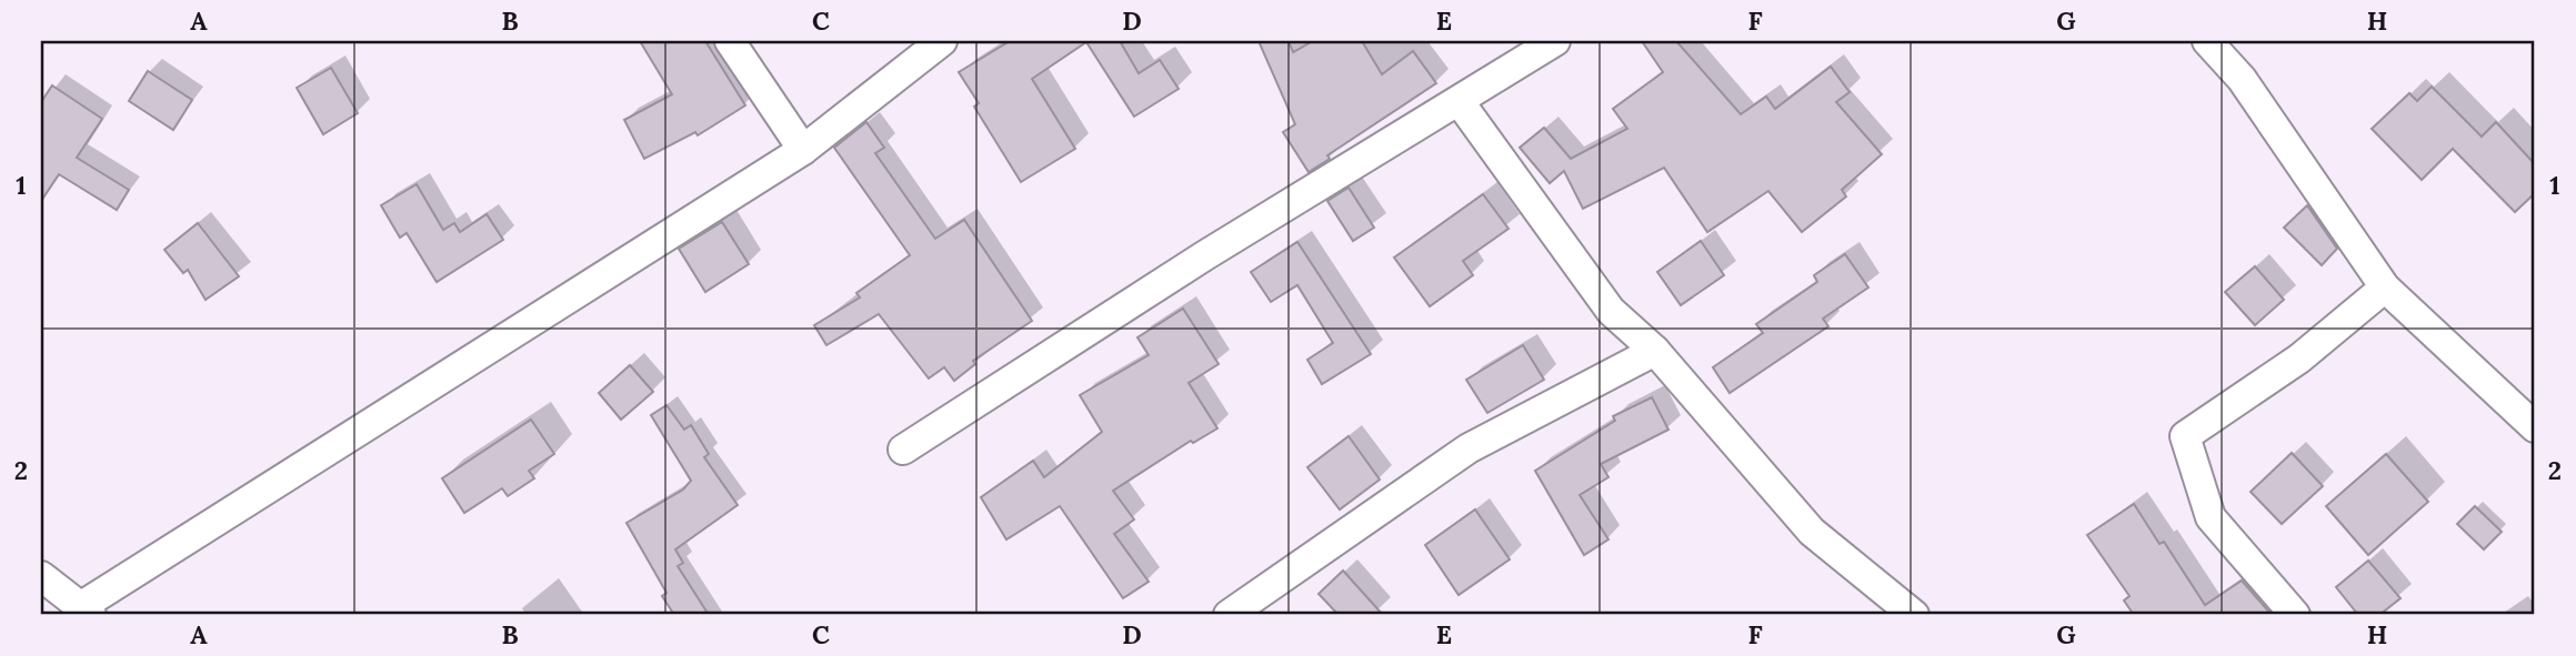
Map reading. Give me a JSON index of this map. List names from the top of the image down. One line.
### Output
{"grid":{"columns":["A","B","C","D","E","F","G","H"],"rows":["1","2"]}}
